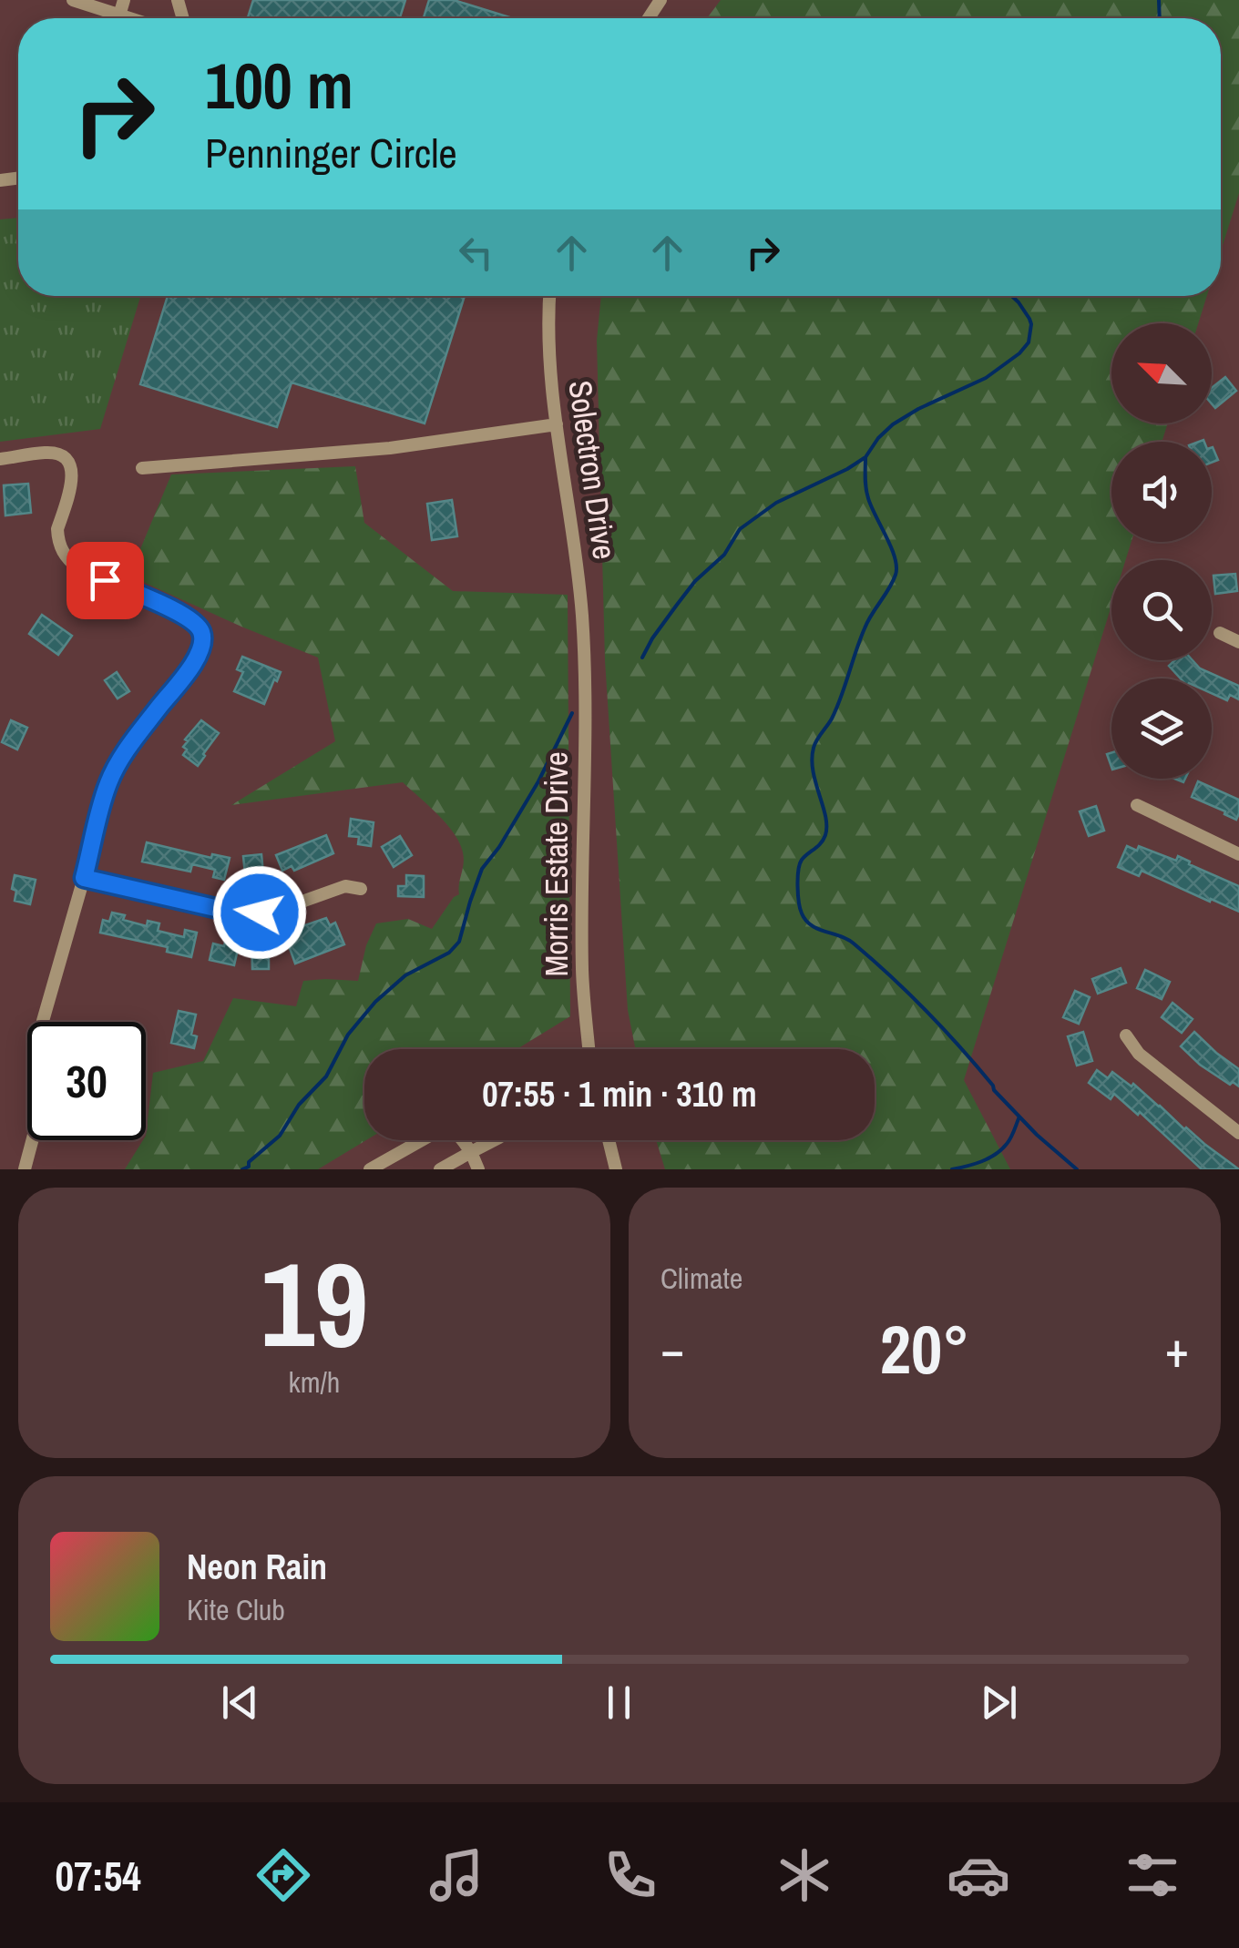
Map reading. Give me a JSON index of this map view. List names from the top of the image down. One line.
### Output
{"streets":{"street":["Solectron Drive","Morris Estate Drive"]},"crossings":[["Solectron Drive","Morris Estate Drive"]],"north":"top left","page":{"turn":["100 m","Penninger Circle"],"limit":"30","trip":"07:55 · 1 min · 310 m","tile":[["19","km/h"],"Climate"],"heat":["−","20°","+"],"song":["Neon Rain","Kite Club"],"tabs":"07:54"}}
